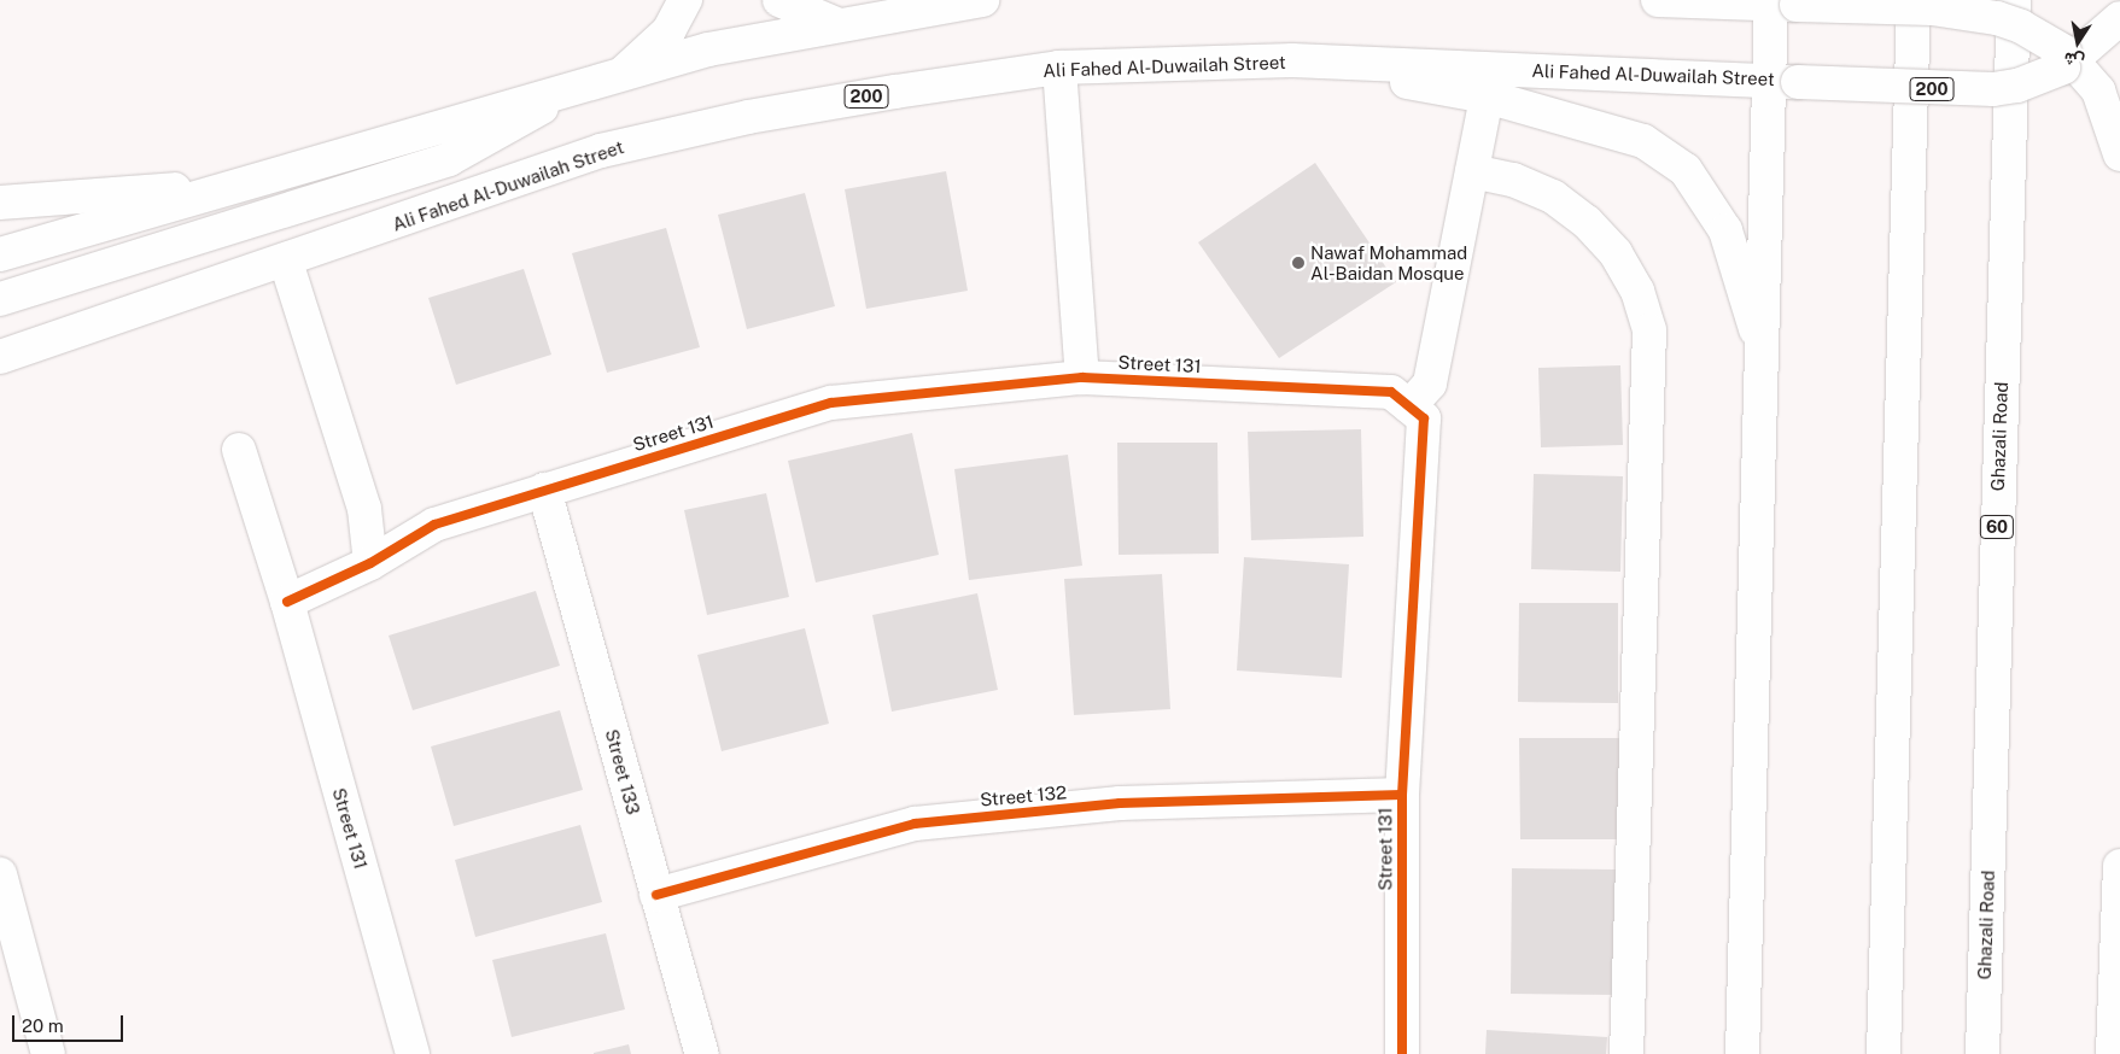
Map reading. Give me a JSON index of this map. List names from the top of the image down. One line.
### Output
{"streets":{"main road":["Ali Fahed Al-Duwailah Street","200","Street 131","Ghazali Road","60","Street 133","Street 132"]},"crossings":[["Street 131","Street 133"],["Street 131","Street 132"],["Street 133","Street 132"]],"places":["Nawaf Mohammad Al-Baidan Mosque"],"scale_bar":"20 m","north":"bottom"}
